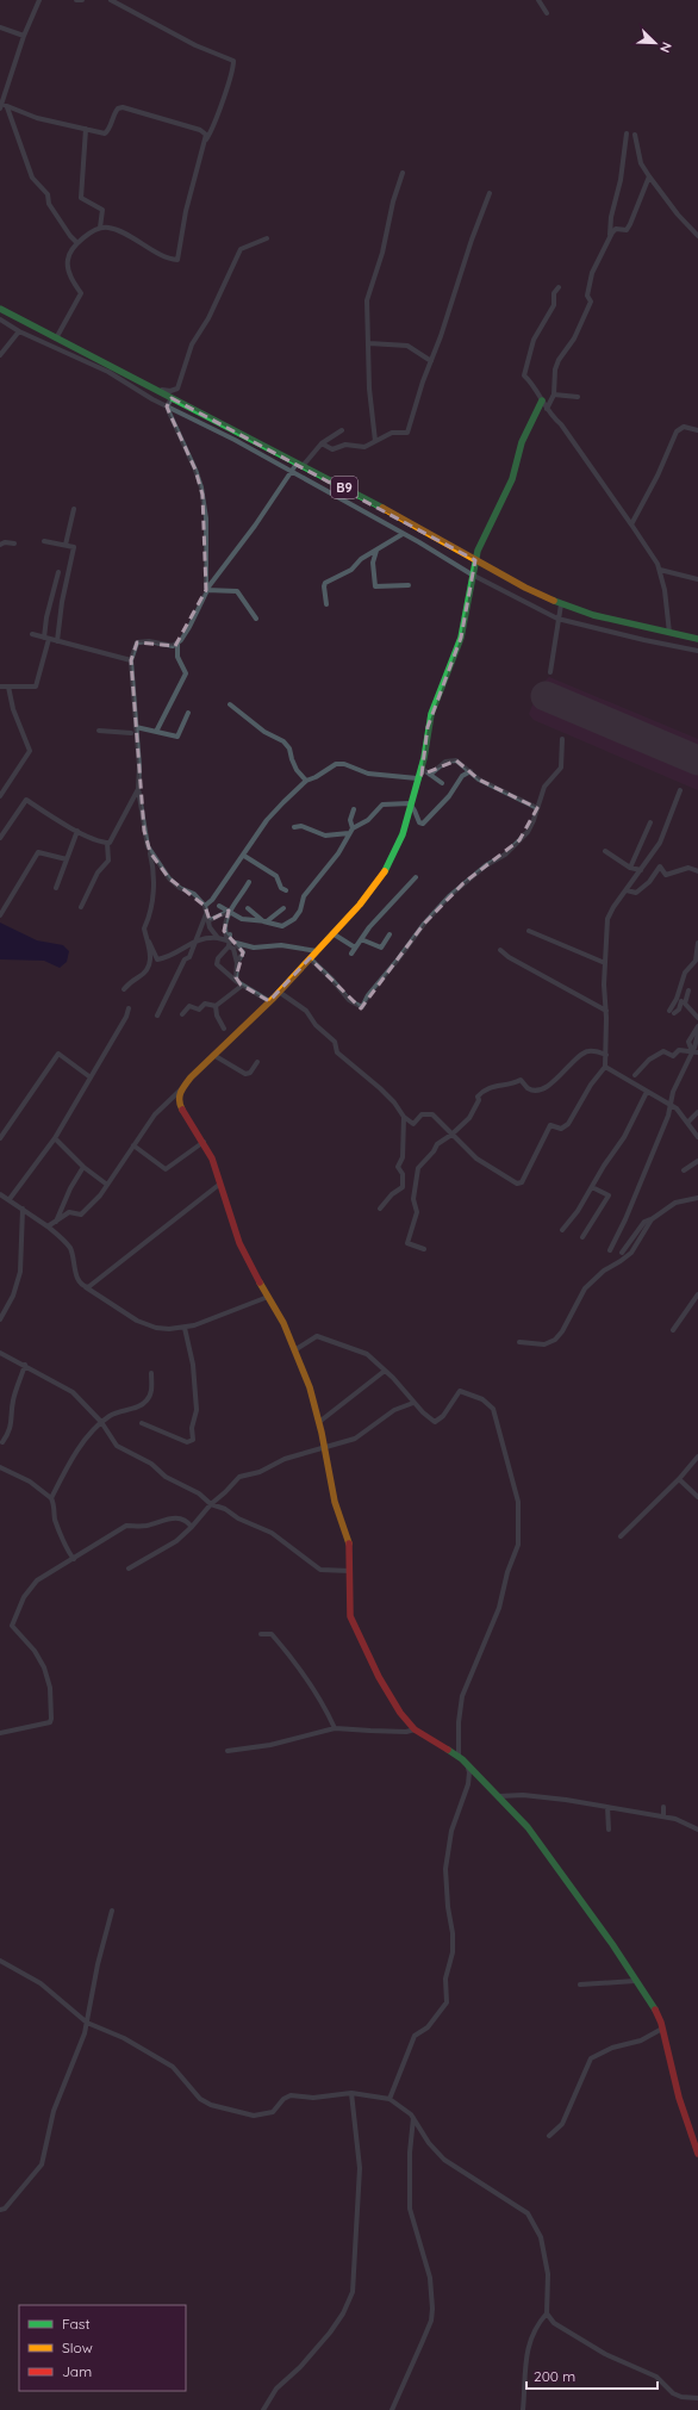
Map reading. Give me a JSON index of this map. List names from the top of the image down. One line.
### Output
{"streets":{"main road":["B9"]},"legend":["Fast","Slow","Jam"],"scale_bar":"200 m","north":"bottom right"}
